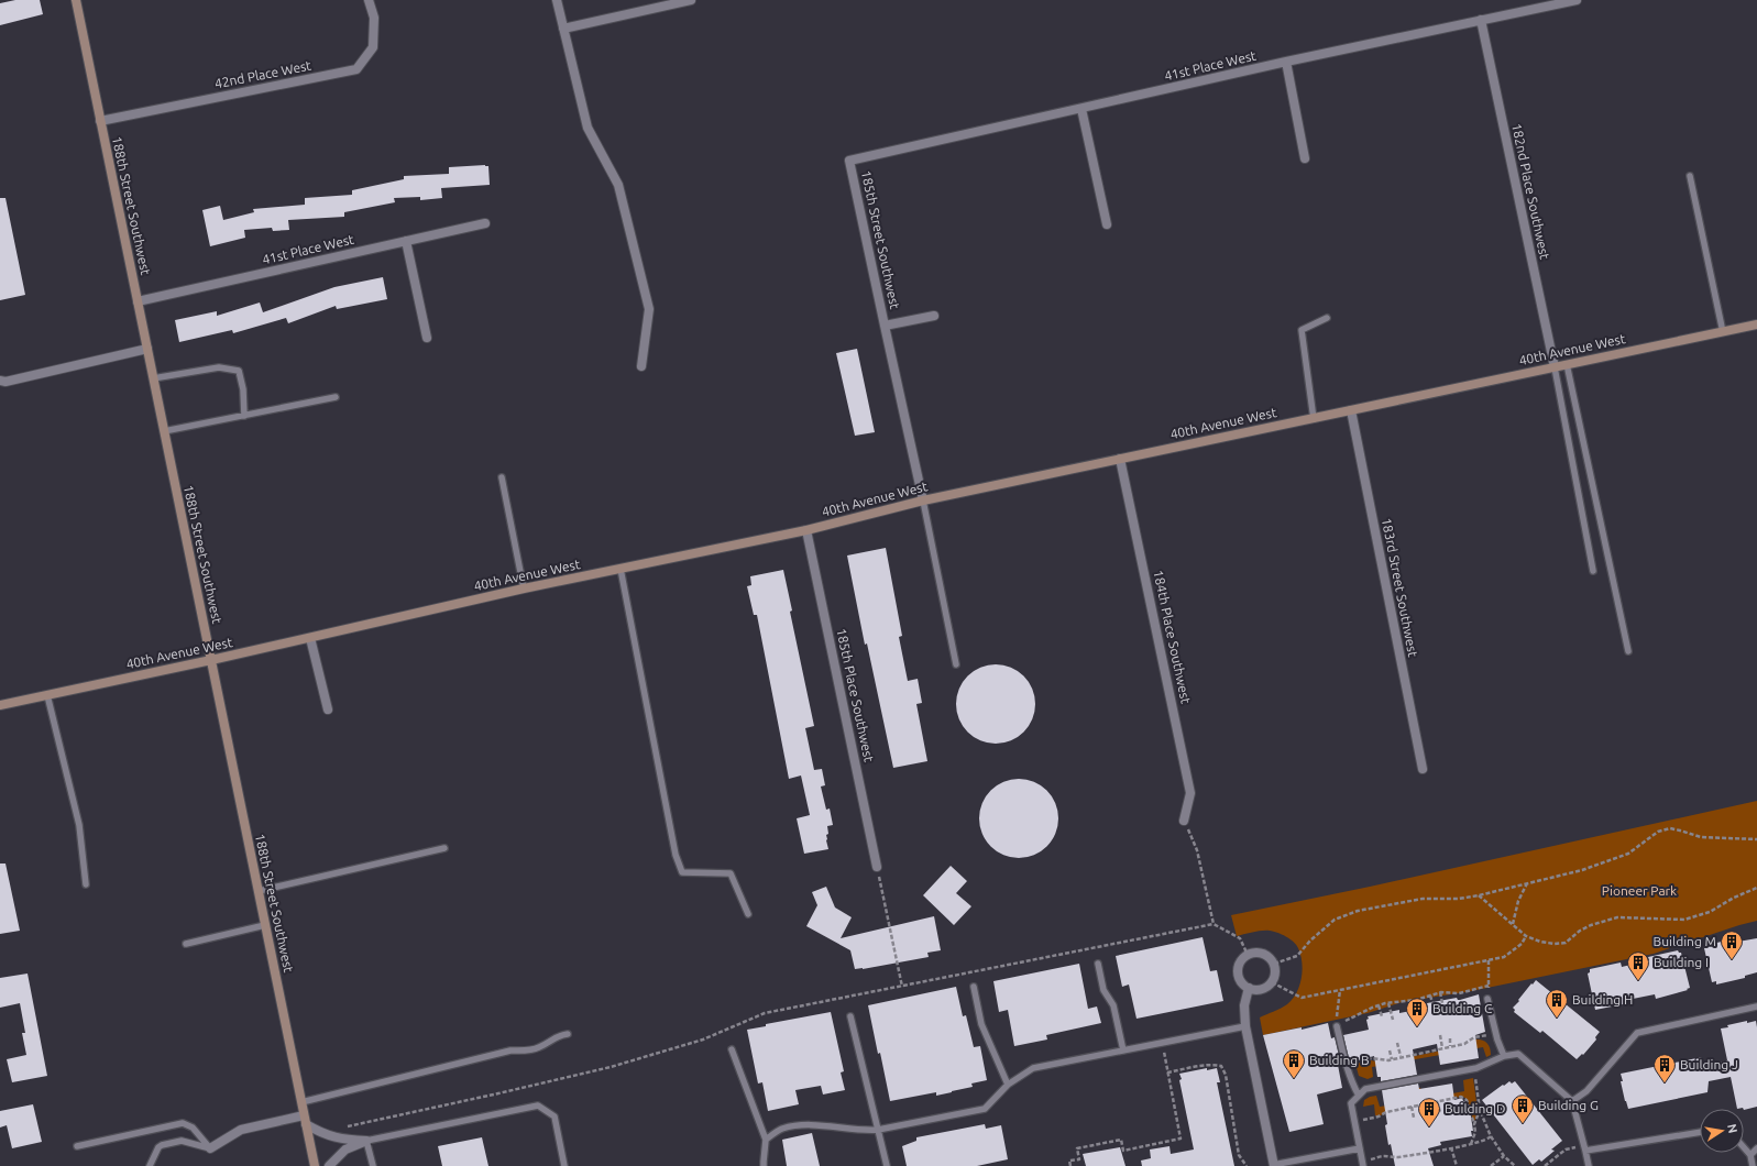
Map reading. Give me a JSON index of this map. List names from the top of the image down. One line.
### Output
{"streets":{"street":["41st Place West","42nd Place West","182nd Place Southwest","188th Street Southwest","185th Street Southwest","40th Avenue West","183rd Street Southwest","184th Place Southwest","185th Place Southwest"]},"crossings":[["41st Place West","182nd Place Southwest"],["41st Place West","188th Street Southwest"],["41st Place West","185th Street Southwest"],["42nd Place West","188th Street Southwest"],["182nd Place Southwest","40th Avenue West"],["188th Street Southwest","40th Avenue West"],["185th Street Southwest","40th Avenue West"],["40th Avenue West","183rd Street Southwest"],["40th Avenue West","184th Place Southwest"],["40th Avenue West","185th Place Southwest"]],"parks":["Pioneer Park"],"places":{"building":["Building M","Building I","Building H","Building C","Building B","Building J","Building G","Building D"]},"north":"right"}
